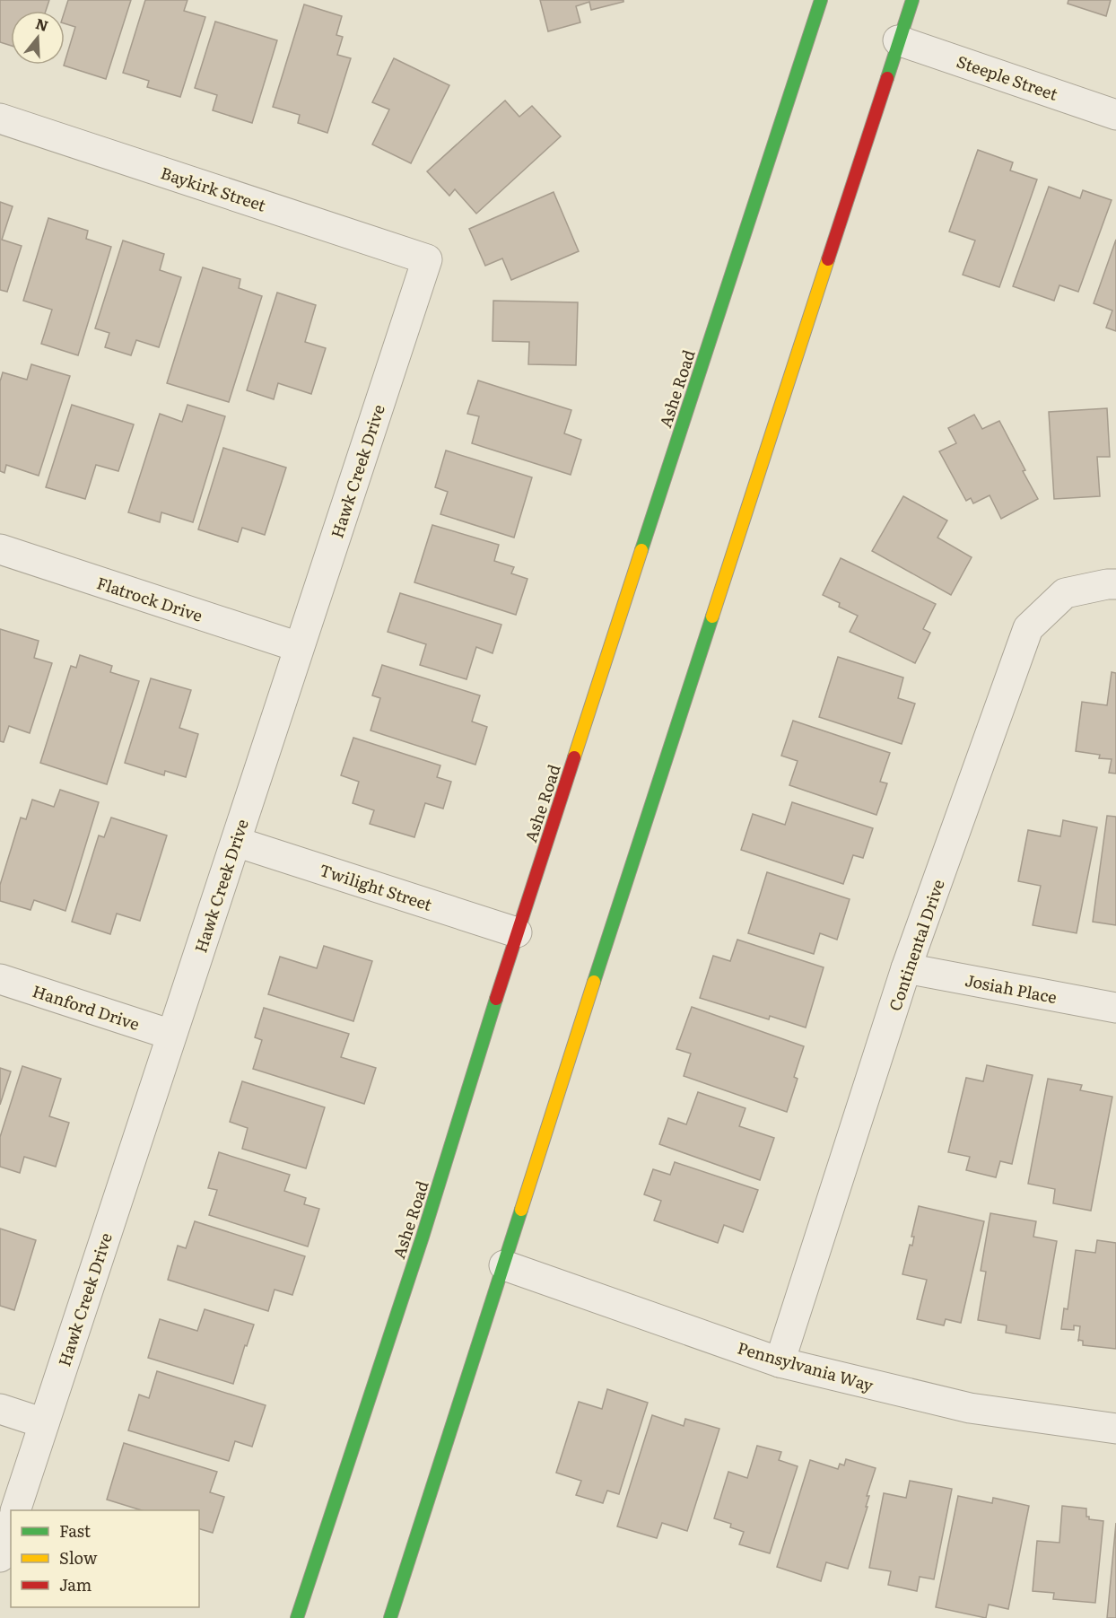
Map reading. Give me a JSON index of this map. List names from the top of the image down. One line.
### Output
{"streets":{"street":["Steeple Street","Baykirk Street","Ashe Road","Hawk Creek Drive","Flatrock Drive","Twilight Street","Continental Drive","Josiah Place","Hanford Drive","Pennsylvania Way"]},"crossings":[["Baykirk Street","Hawk Creek Drive"],["Ashe Road","Twilight Street"],["Hawk Creek Drive","Flatrock Drive"],["Hawk Creek Drive","Twilight Street"],["Hawk Creek Drive","Hanford Drive"],["Continental Drive","Josiah Place"],["Continental Drive","Pennsylvania Way"]],"legend":["Fast","Slow","Jam"],"north":"top"}
